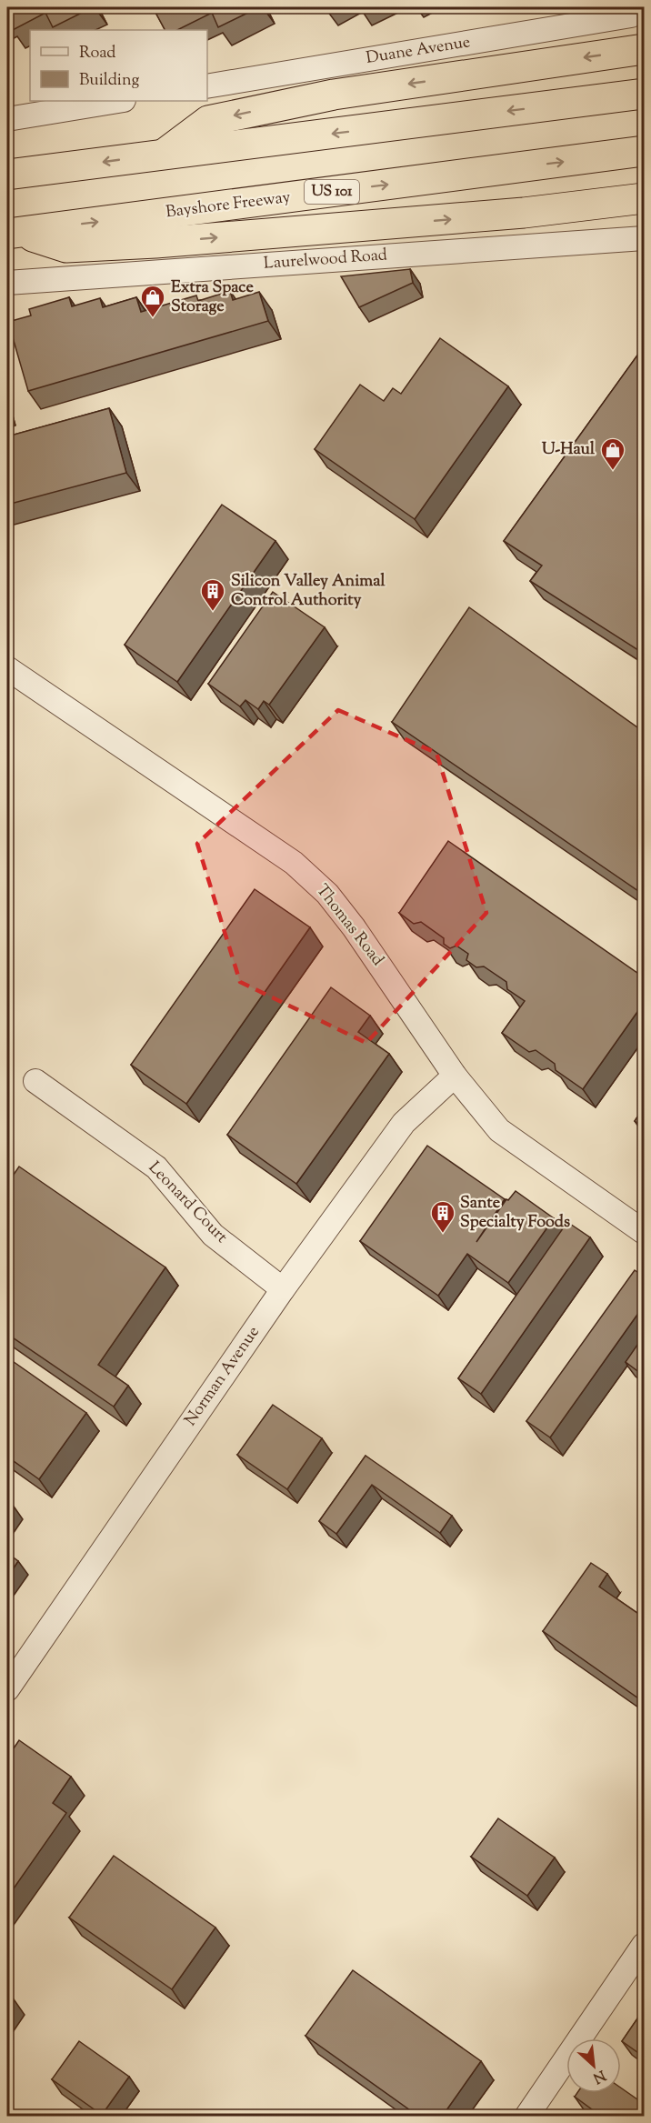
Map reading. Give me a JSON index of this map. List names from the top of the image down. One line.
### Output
{"streets":{"highway":["US 101","Bayshore Freeway"],"street":["Duane Avenue","Laurelwood Road","Thomas Road","Leonard Court","Norman Avenue"]},"crossings":[["Thomas Road","Norman Avenue"],["Leonard Court","Norman Avenue"]],"places":{"shop":["Extra Space Storage","U-Haul"],"building":["Silicon Valley Animal Control Authority","Sante Specialty Foods"]},"legend":["Road","Building"],"north":"bottom right"}
